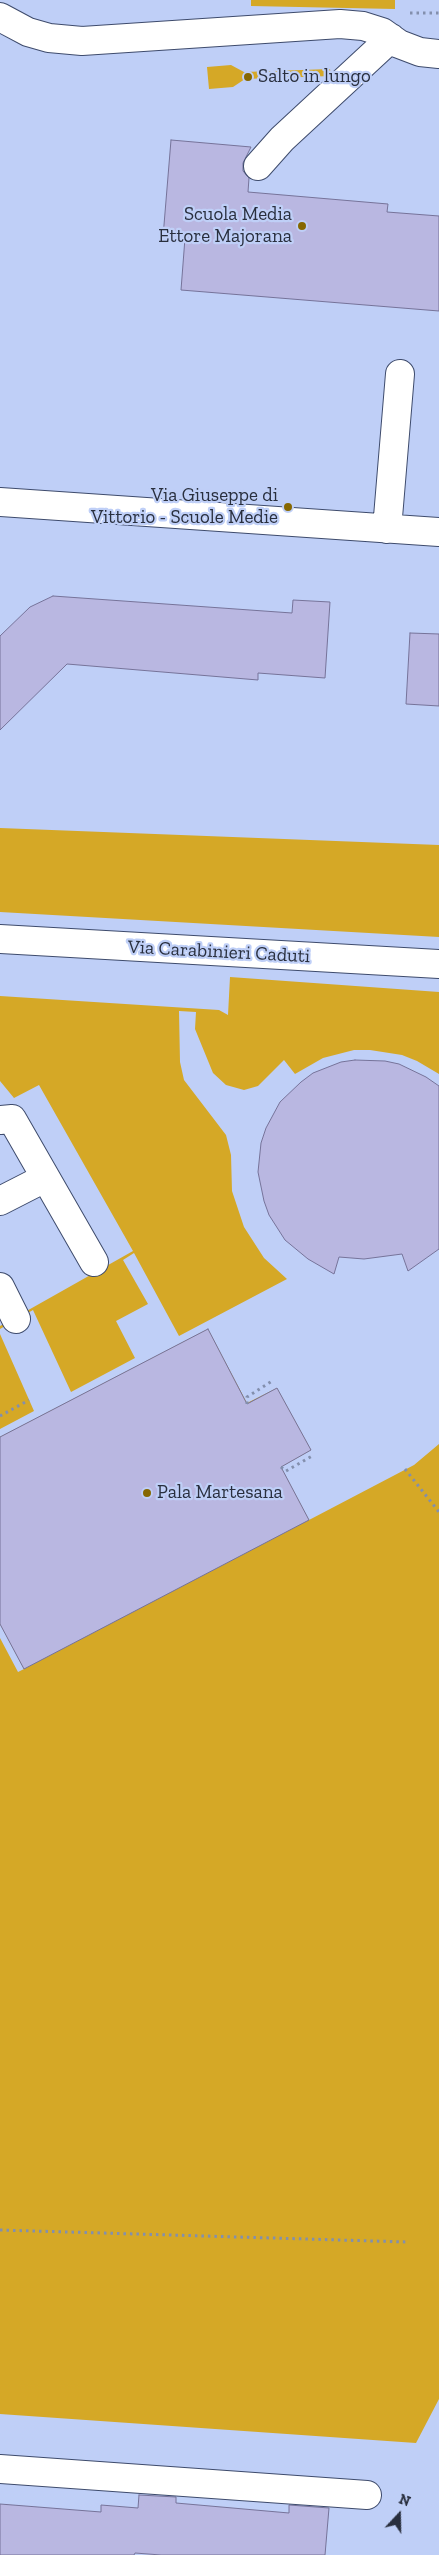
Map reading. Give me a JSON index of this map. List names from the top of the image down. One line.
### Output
{"streets":{"street":["Via Carabinieri Caduti"]},"places":["Salto in lungo","Scuola Media Ettore Majorana","Via Giuseppe di Vittorio - Scuole Medie","Pala Martesana"],"north":"top"}
